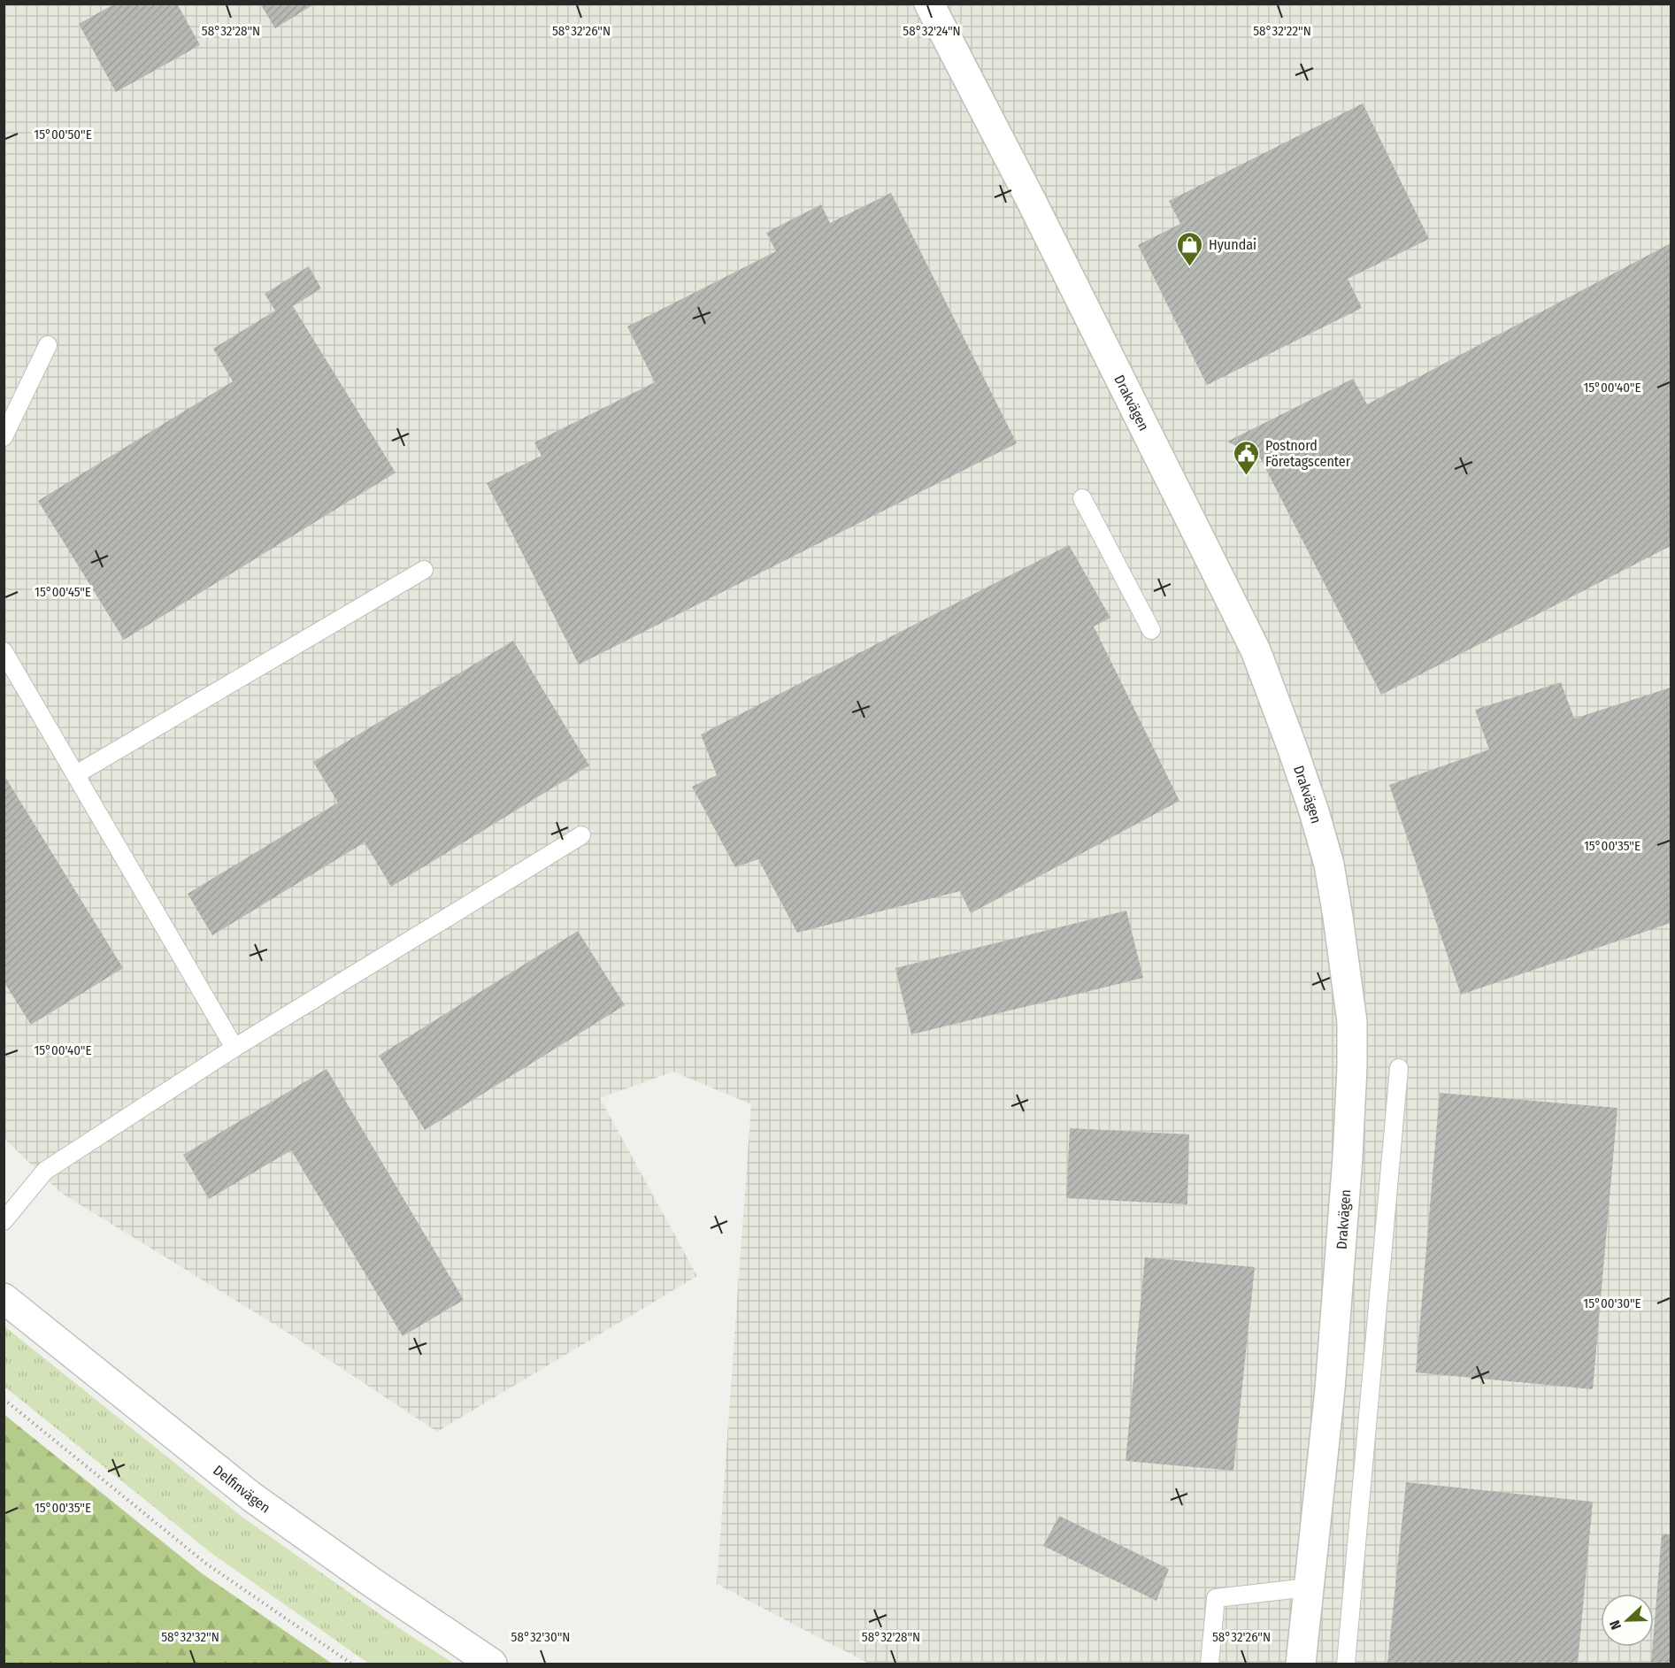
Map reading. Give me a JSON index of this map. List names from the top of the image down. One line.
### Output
{"streets":{"street":["Drakvägen","Delfinvägen"]},"places":{"shop":["Hyundai"],"public building":["Postnord Företagscenter"]},"north":"left","coordinates":["58°32'24\"N","58°32'28\"N","58°32'26\"N","58°32'22\"N","15°00'50\"E","15°00'40\"E","15°00'45\"E","15°00'35\"E","15°00'30\"E","58°32'32\"N","58°32'30\"N"]}
